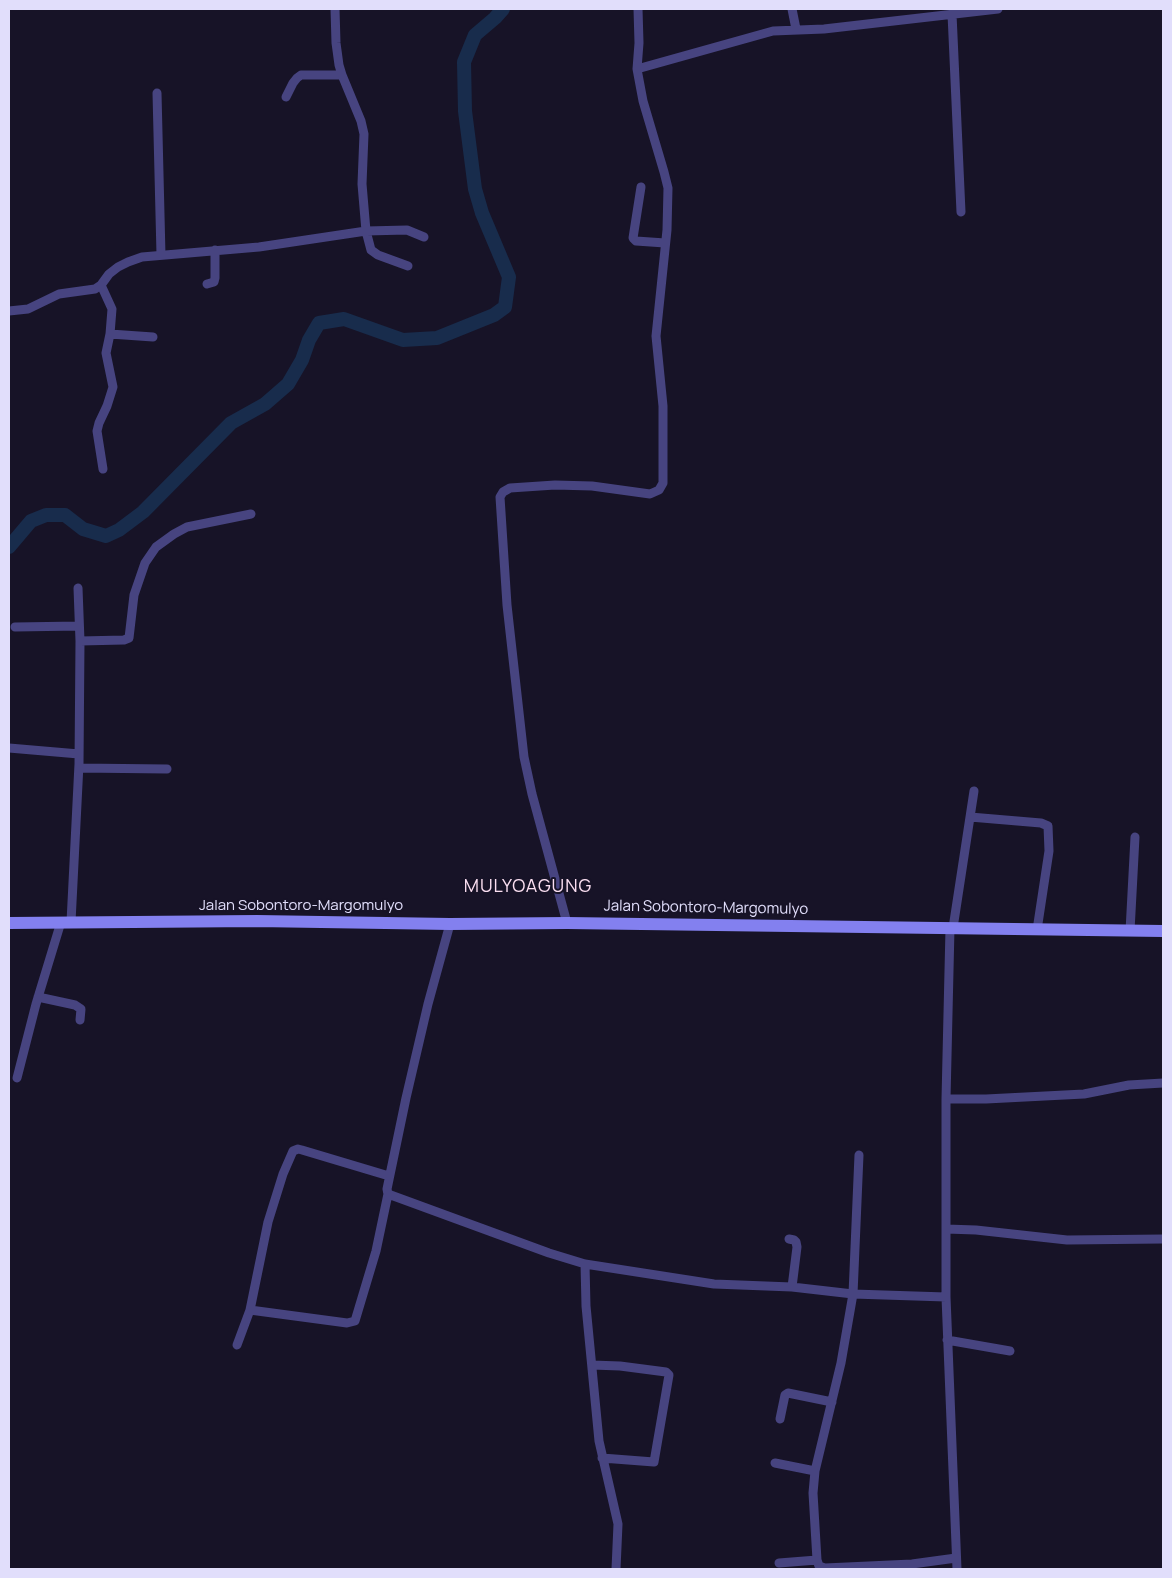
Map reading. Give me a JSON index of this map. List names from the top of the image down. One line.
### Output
{"streets":{"street":["Jalan Sobontoro-Margomulyo"]},"districts":["MULYOAGUNG"]}
